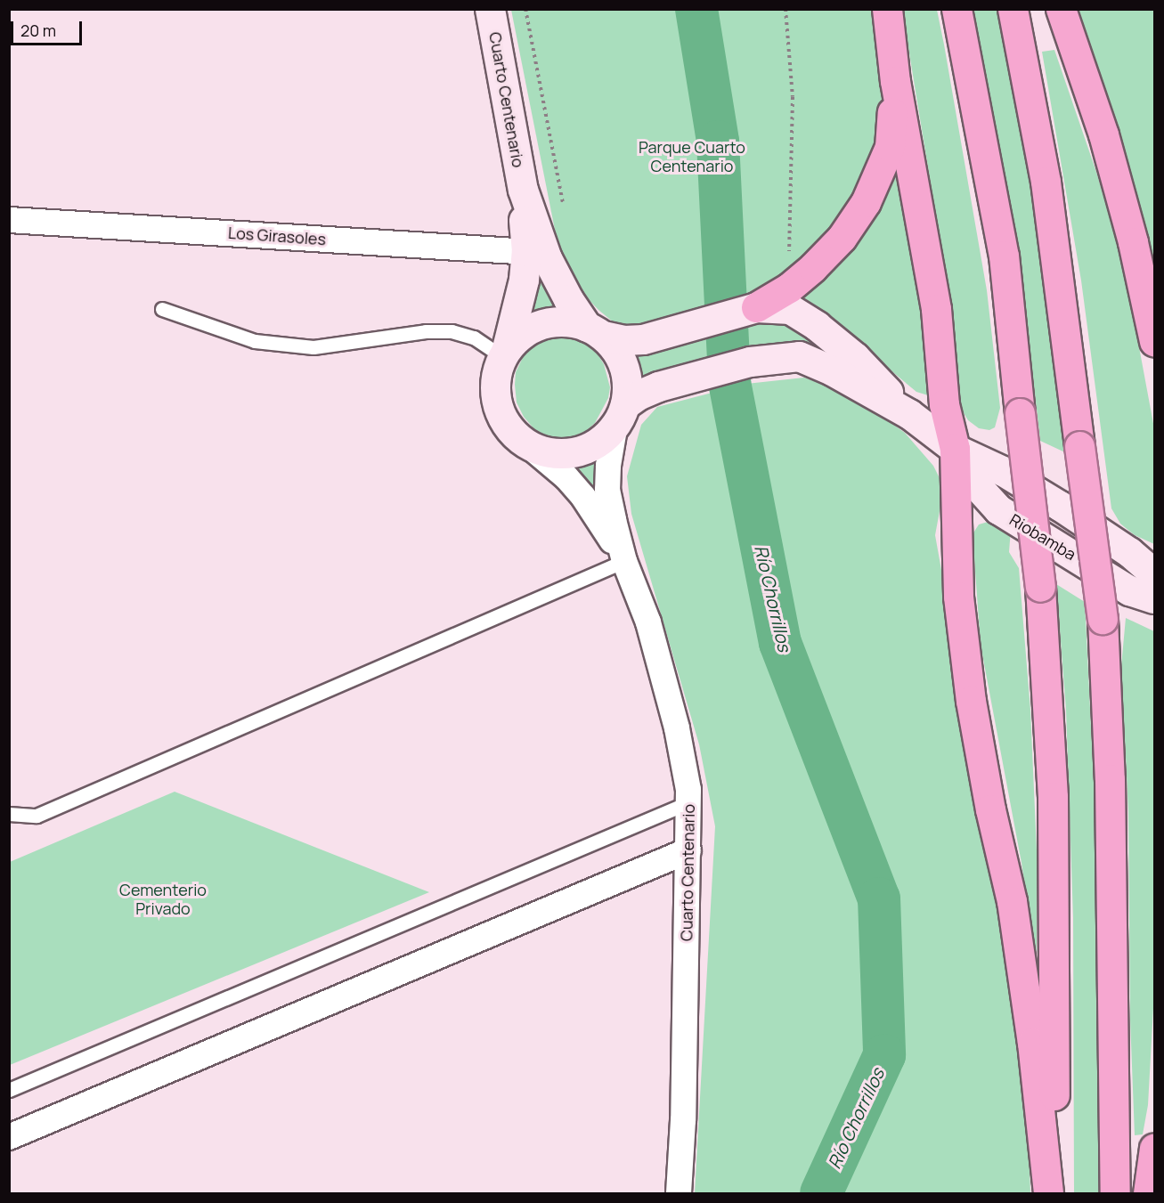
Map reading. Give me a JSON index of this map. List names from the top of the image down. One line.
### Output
{"streets":{"main road":["Cuarto Centenario","Riobamba"],"street":["Los Girasoles"]},"crossings":[["Cuarto Centenario","Los Girasoles"],["Cuarto Centenario","Riobamba"]],"water":["Río Chorrillos"],"parks":["Parque Cuarto Centenario","Cementerio Privado"],"scale_bar":"20 m"}
